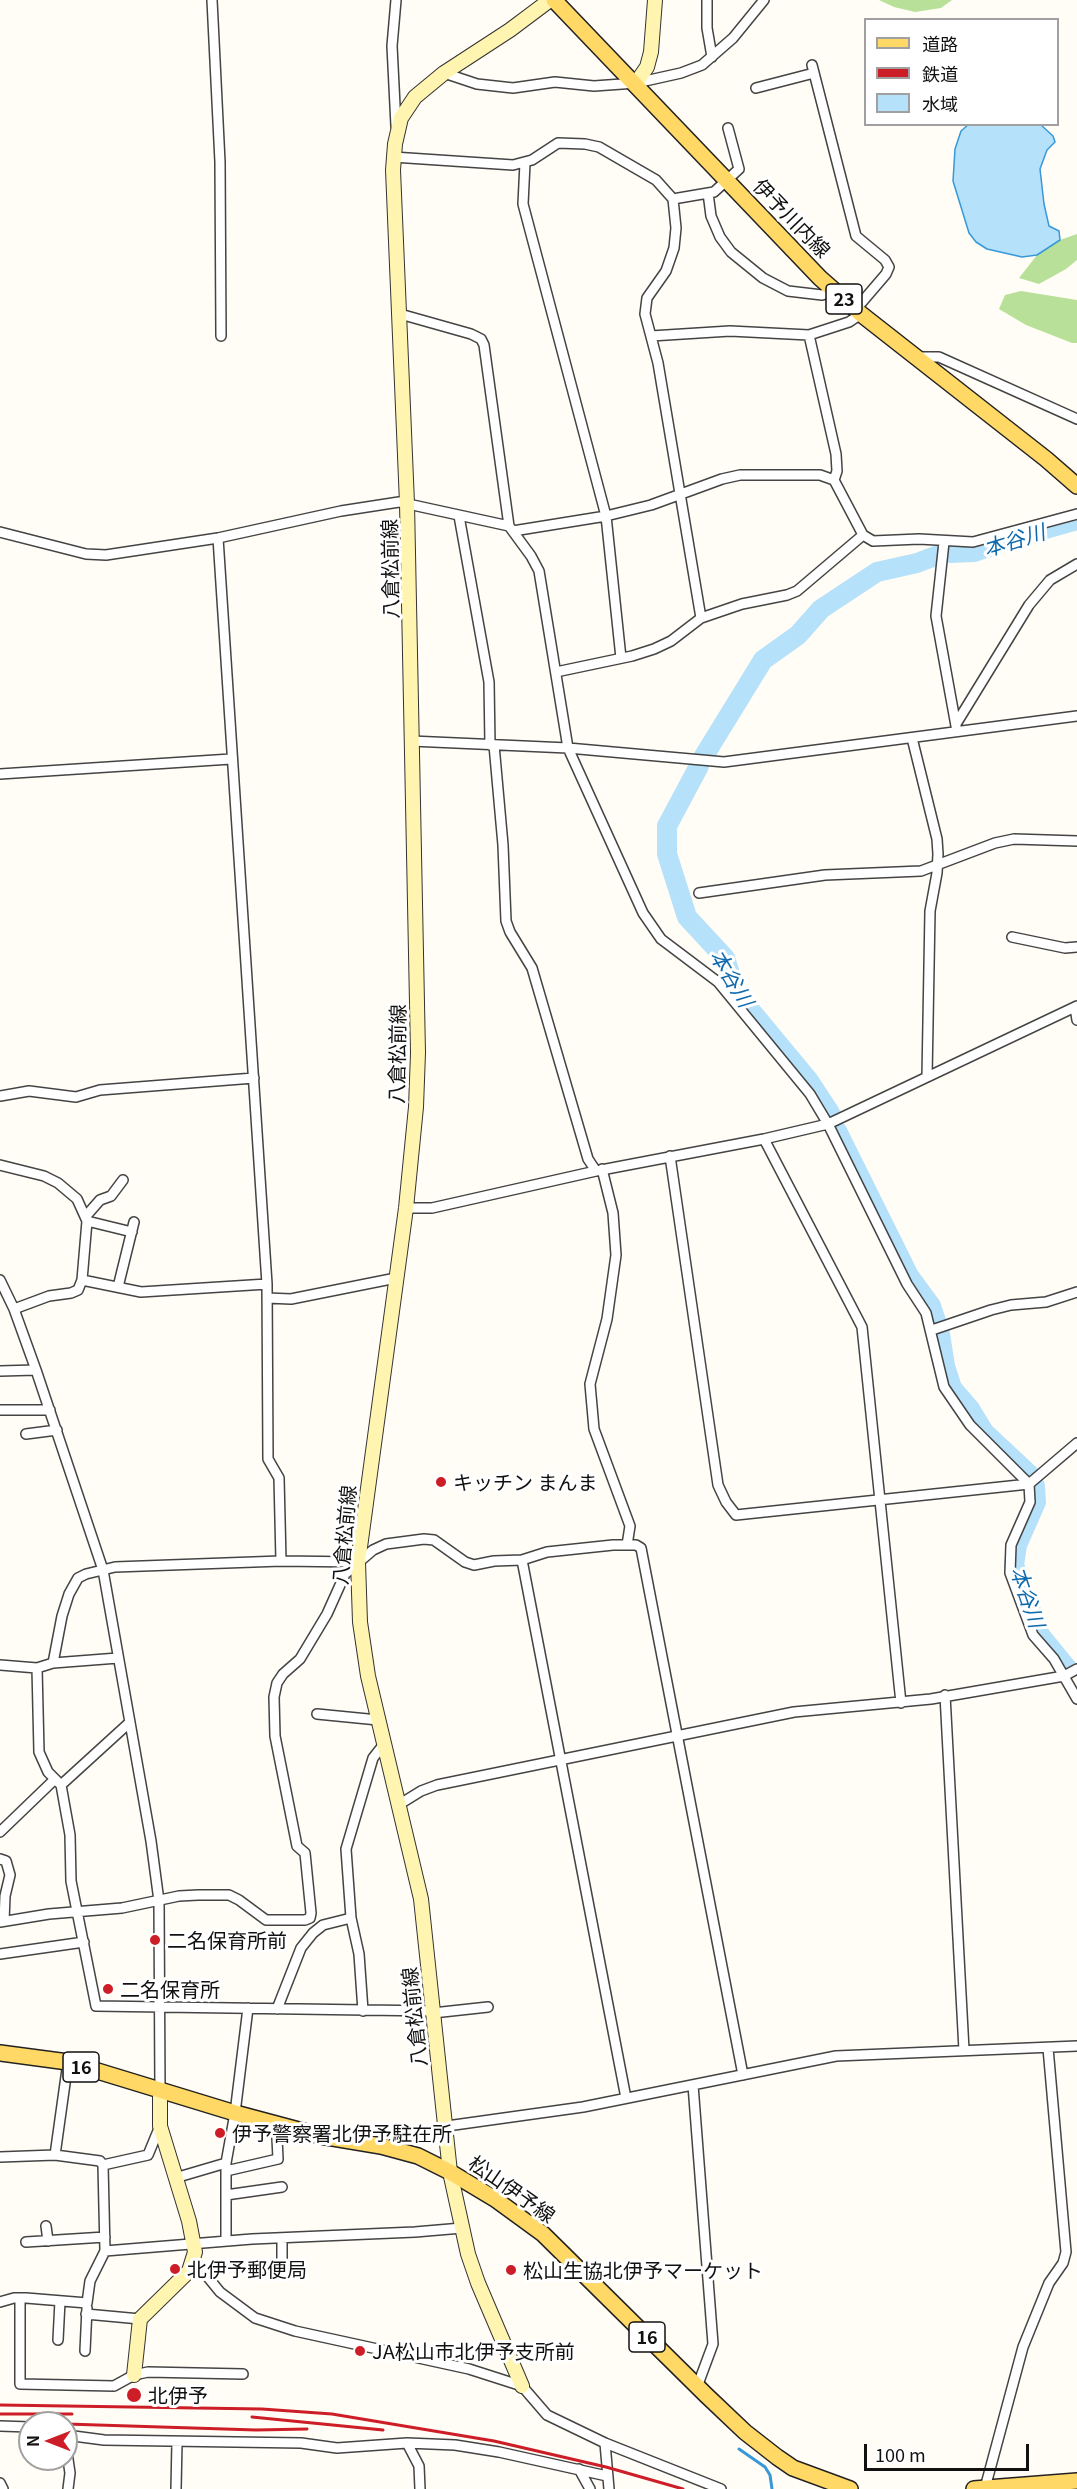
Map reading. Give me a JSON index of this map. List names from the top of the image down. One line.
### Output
{"streets":{"main road":["伊予川内線","23","八倉松前線","16","松山伊予線"]},"crossings":[["伊予川内線","八倉松前線"],["八倉松前線","松山伊予線"]],"water":["本谷川"],"places":["キッチン まんま","二名保育所前","二名保育所","伊予警察署北伊予駐在所","北伊予郵便局","松山生協北伊予マーケット","JA松山市北伊予支所前","北伊予"],"legend":["道路","鉄道","水域"],"scale_bar":"100 m","north":"left"}
